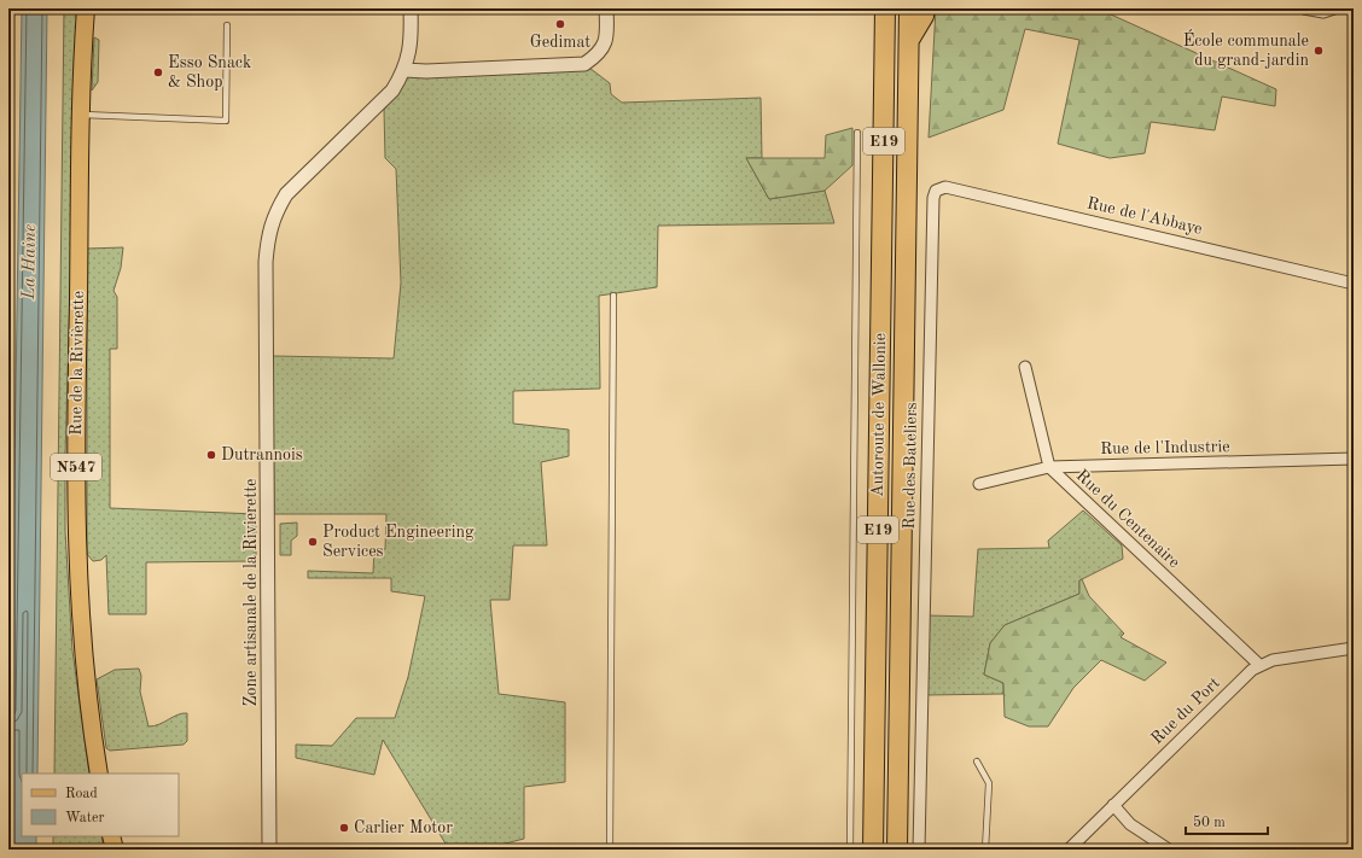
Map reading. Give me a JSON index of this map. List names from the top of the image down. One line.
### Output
{"streets":{"highway":["E19","Autoroute de Wallonie"],"main road":["Rue de la Rivièrette","N547"],"street":["Rue de l'Abbaye","Rue de l'Industrie","Rue des Bateliers","Rue du Centenaire","Zone artisanale de la Rivierette","Rue du Port"]},"crossings":[["Rue de l'Abbaye","Rue des Bateliers"],["Rue de l'Industrie","Rue du Centenaire"],["Rue du Centenaire","Rue du Port"]],"water":["La Haine"],"places":["Gedimat","École communale du grand-jardin","Esso Snack & Shop","Dutrannois","Product Engineering Services","Carlier Motor"],"legend":["Road","Water"],"scale_bar":"50 m"}
